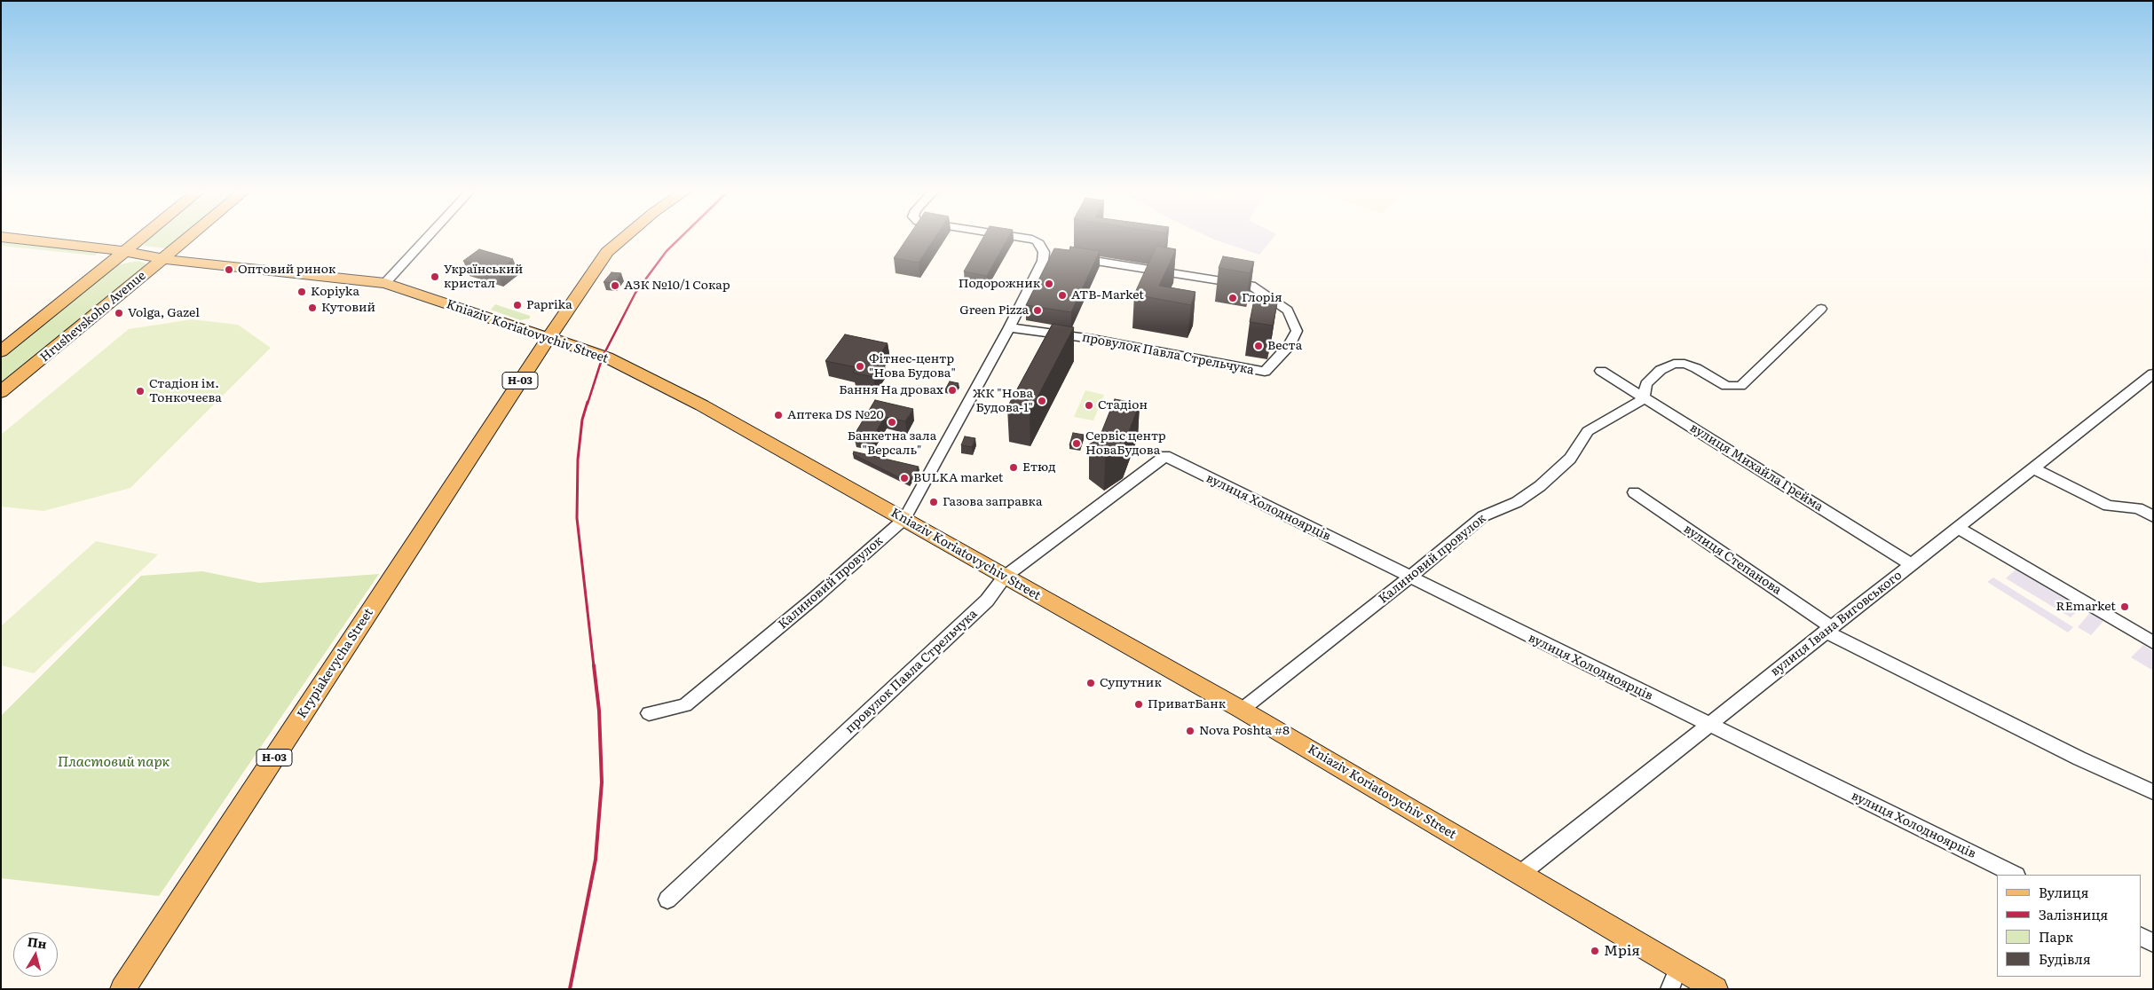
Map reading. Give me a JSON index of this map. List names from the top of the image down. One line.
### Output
{"streets":{"main road":["Hrushevskoho Avenue","Kniaziv Koriatovychiv Street","Н-03","Krypiakevycha Street"],"street":["провулок Павла Стрельчука","вулиця Михайла Грейма","вулиця Холодноярців","Калиновий провулок","вулиця Степанова","вулиця Івана Виговського"]},"crossings":[["Hrushevskoho Avenue","Kniaziv Koriatovychiv Street"],["Kniaziv Koriatovychiv Street","провулок Павла Стрельчука"],["Kniaziv Koriatovychiv Street","Н-03"],["Kniaziv Koriatovychiv Street","Калиновий провулок"],["Kniaziv Koriatovychiv Street","вулиця Івана Виговського"],["Kniaziv Koriatovychiv Street","Krypiakevycha Street"],["провулок Павла Стрельчука","вулиця Холодноярців"],["провулок Павла Стрельчука","Калиновий провулок"],["Н-03","Krypiakevycha Street"],["вулиця Михайла Грейма","Калиновий провулок"],["вулиця Михайла Грейма","вулиця Івана Виговського"],["вулиця Холодноярців","Калиновий провулок"],["вулиця Холодноярців","вулиця Івана Виговського"],["вулиця Степанова","вулиця Івана Виговського"]],"parks":["Пластовий парк"],"places":["Оптовий ринок","Український кристал","Подорожник","АЗК №10/1 Сокар","Kopiyka","ATB-Market","Глорія","Paprika","Кутовий","Green Pizza","Volga, Gazel","Веста","Фітнес-центр \"Нова Будова\"","Бання На дровах","Стадіон ім. Тонкочеєва","ЖК \"Нова Будова-1\"","Стадіон","Аптека DS №20","Банкетна зала \"Версаль\"","Сервіс центр НоваБудова","Етюд","BULKA market","Газова заправка","REmarket","Супутник","ПриватБанк","Nova Poshta #8","Мрія"],"legend":["Вулиця","Залізниця","Парк","Будівля"],"north":"top"}
